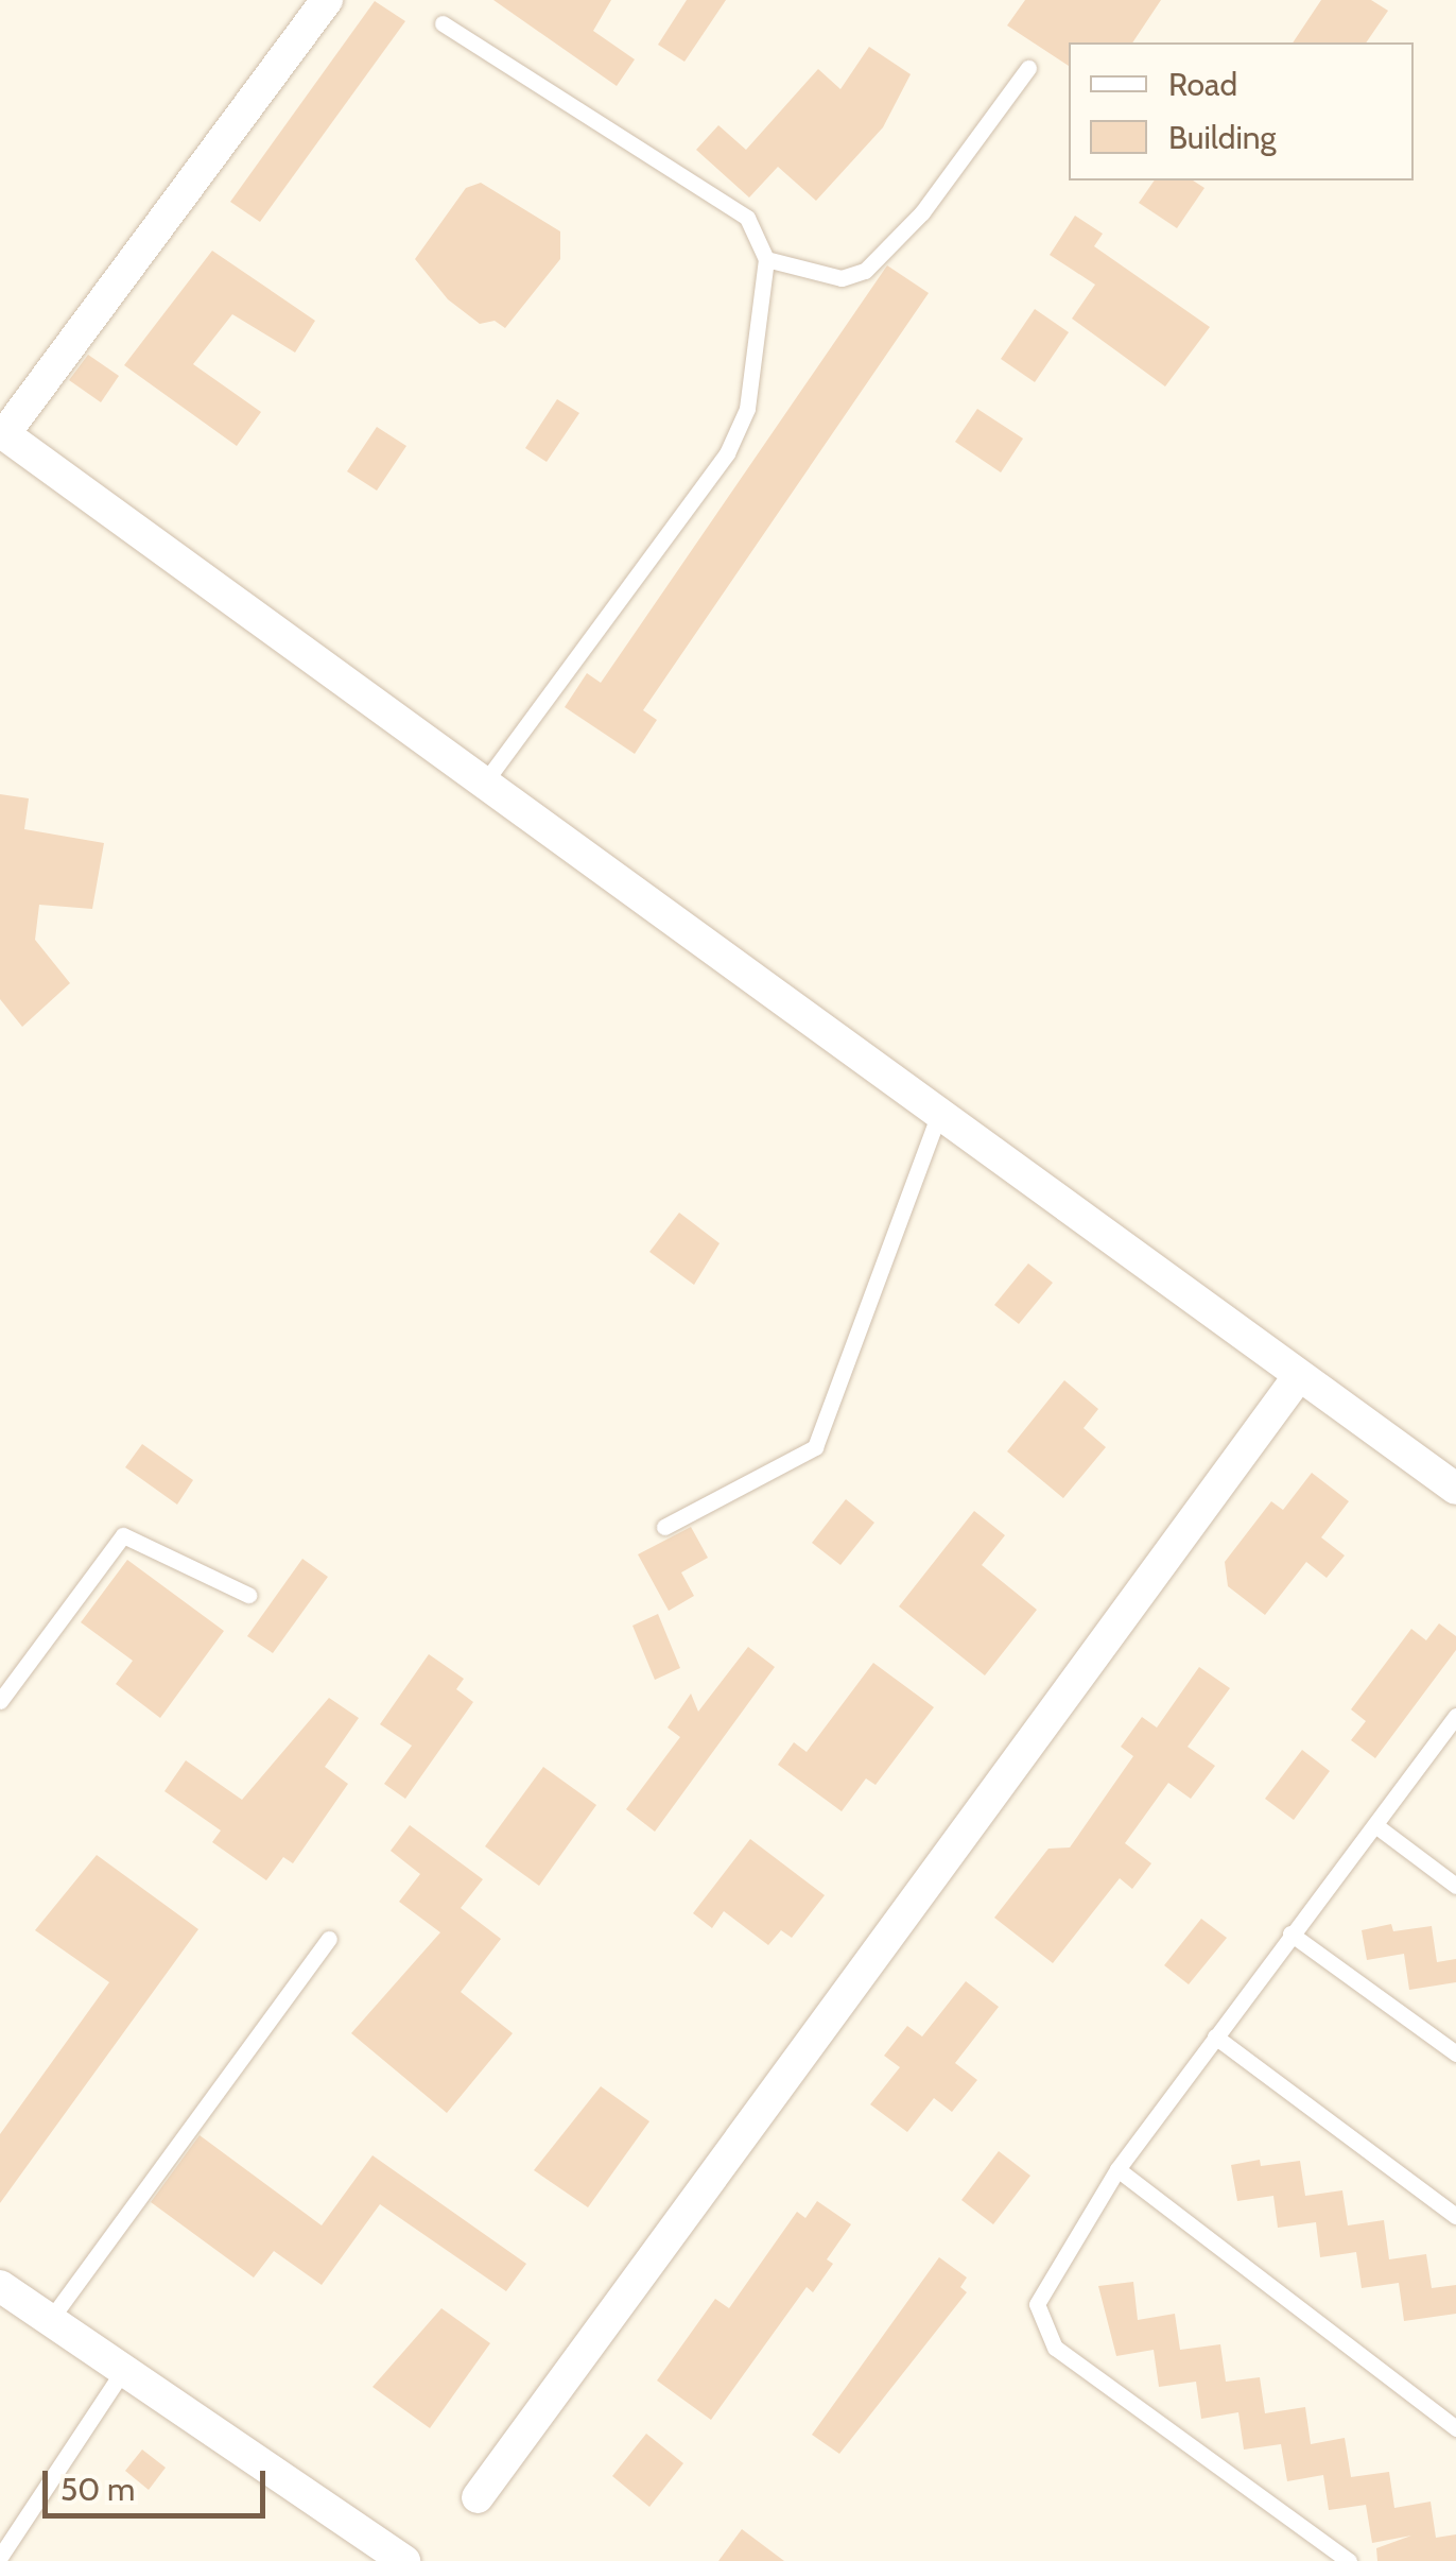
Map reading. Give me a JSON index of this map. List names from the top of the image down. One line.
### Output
{"legend":["Road","Building"],"scale_bar":"50 m"}
